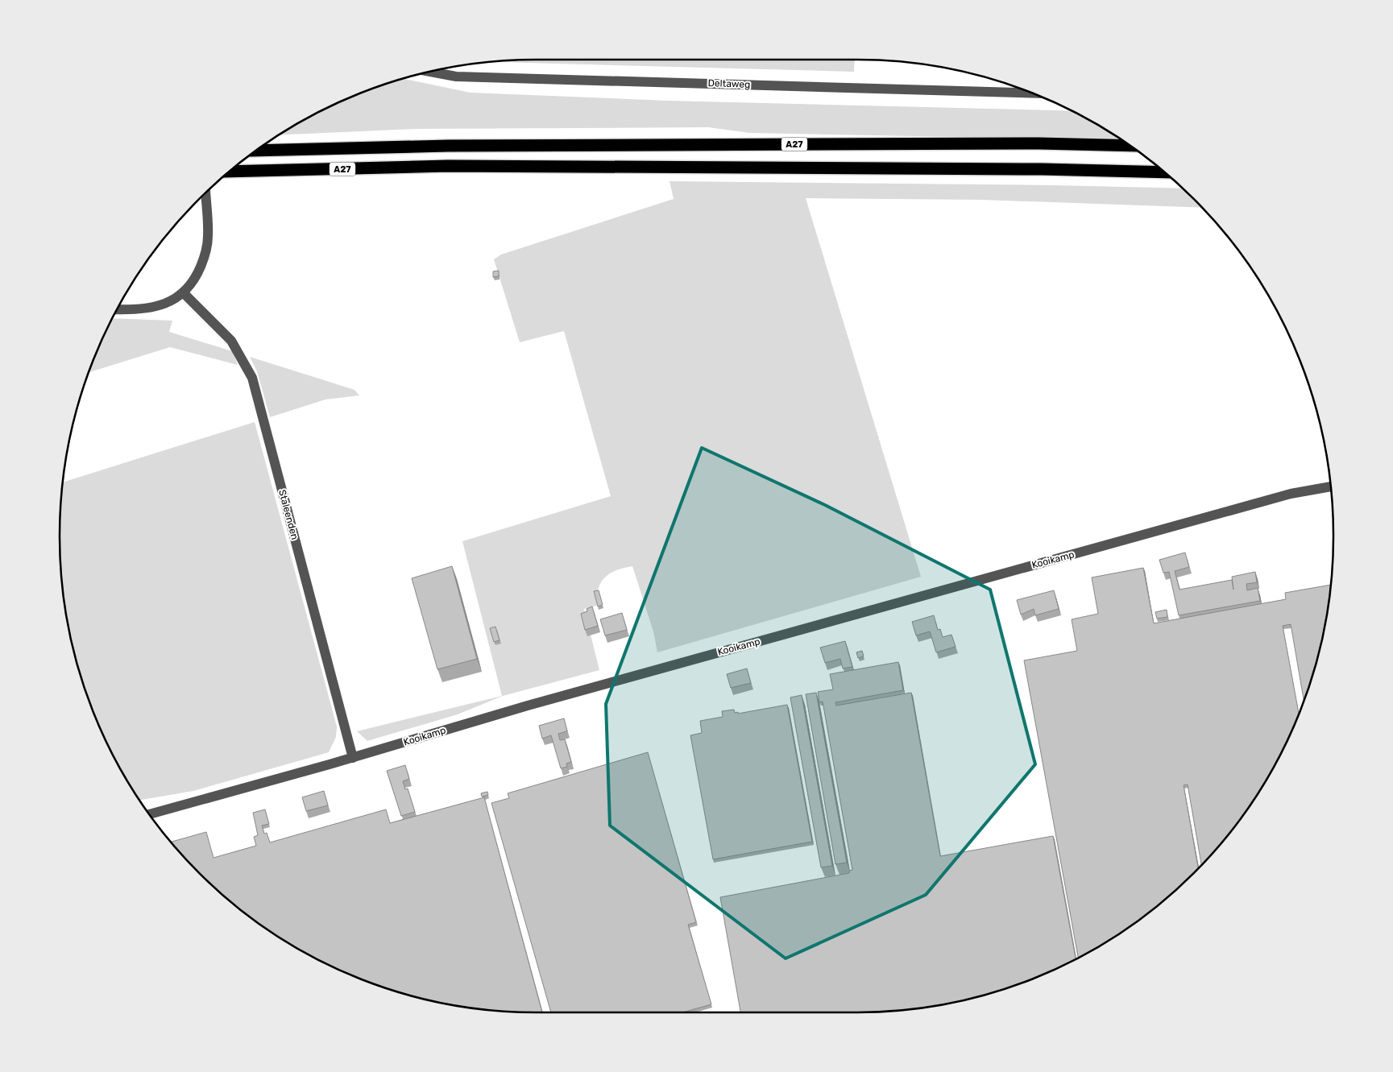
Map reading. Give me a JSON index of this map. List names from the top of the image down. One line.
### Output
{"streets":{"highway":["A27"],"street":["Deltaweg","Staleenden","Kooikamp"]},"crossings":[["Staleenden","Kooikamp"]]}
